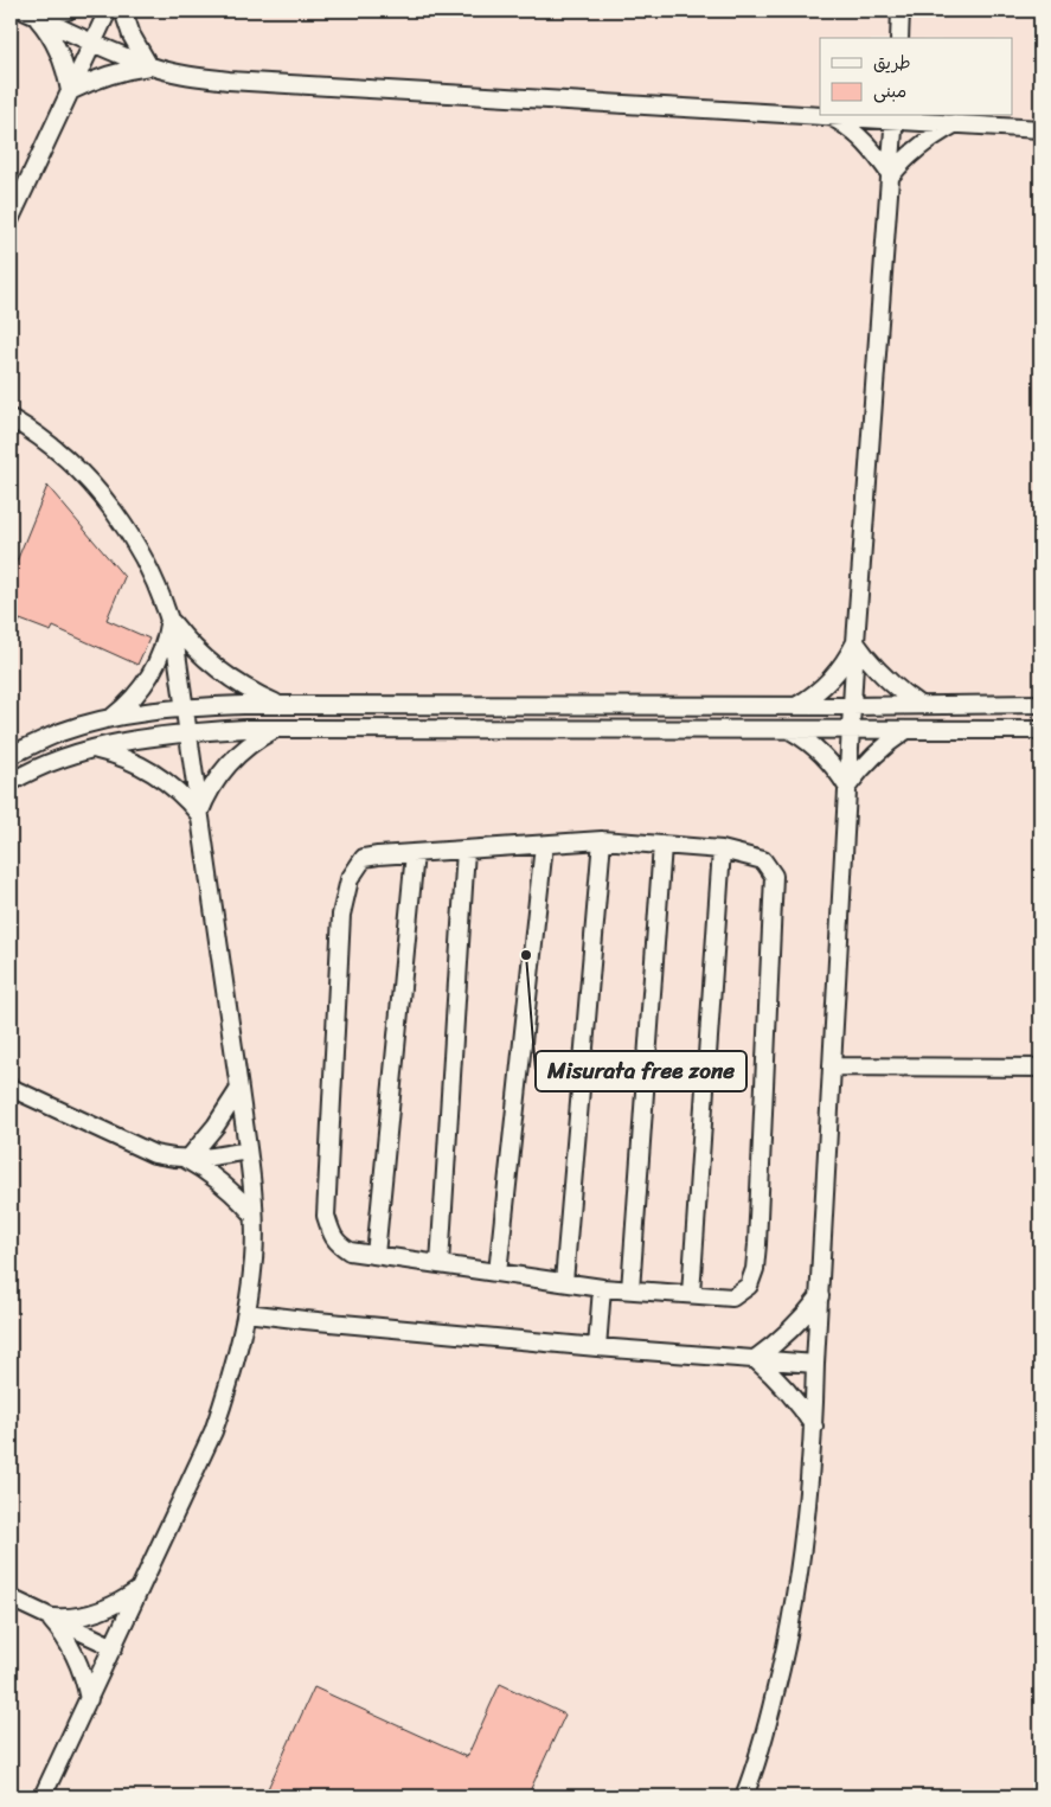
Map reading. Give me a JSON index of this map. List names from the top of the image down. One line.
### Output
{"places":["Misurata free zone"],"legend":["طريق","مبنى"]}
